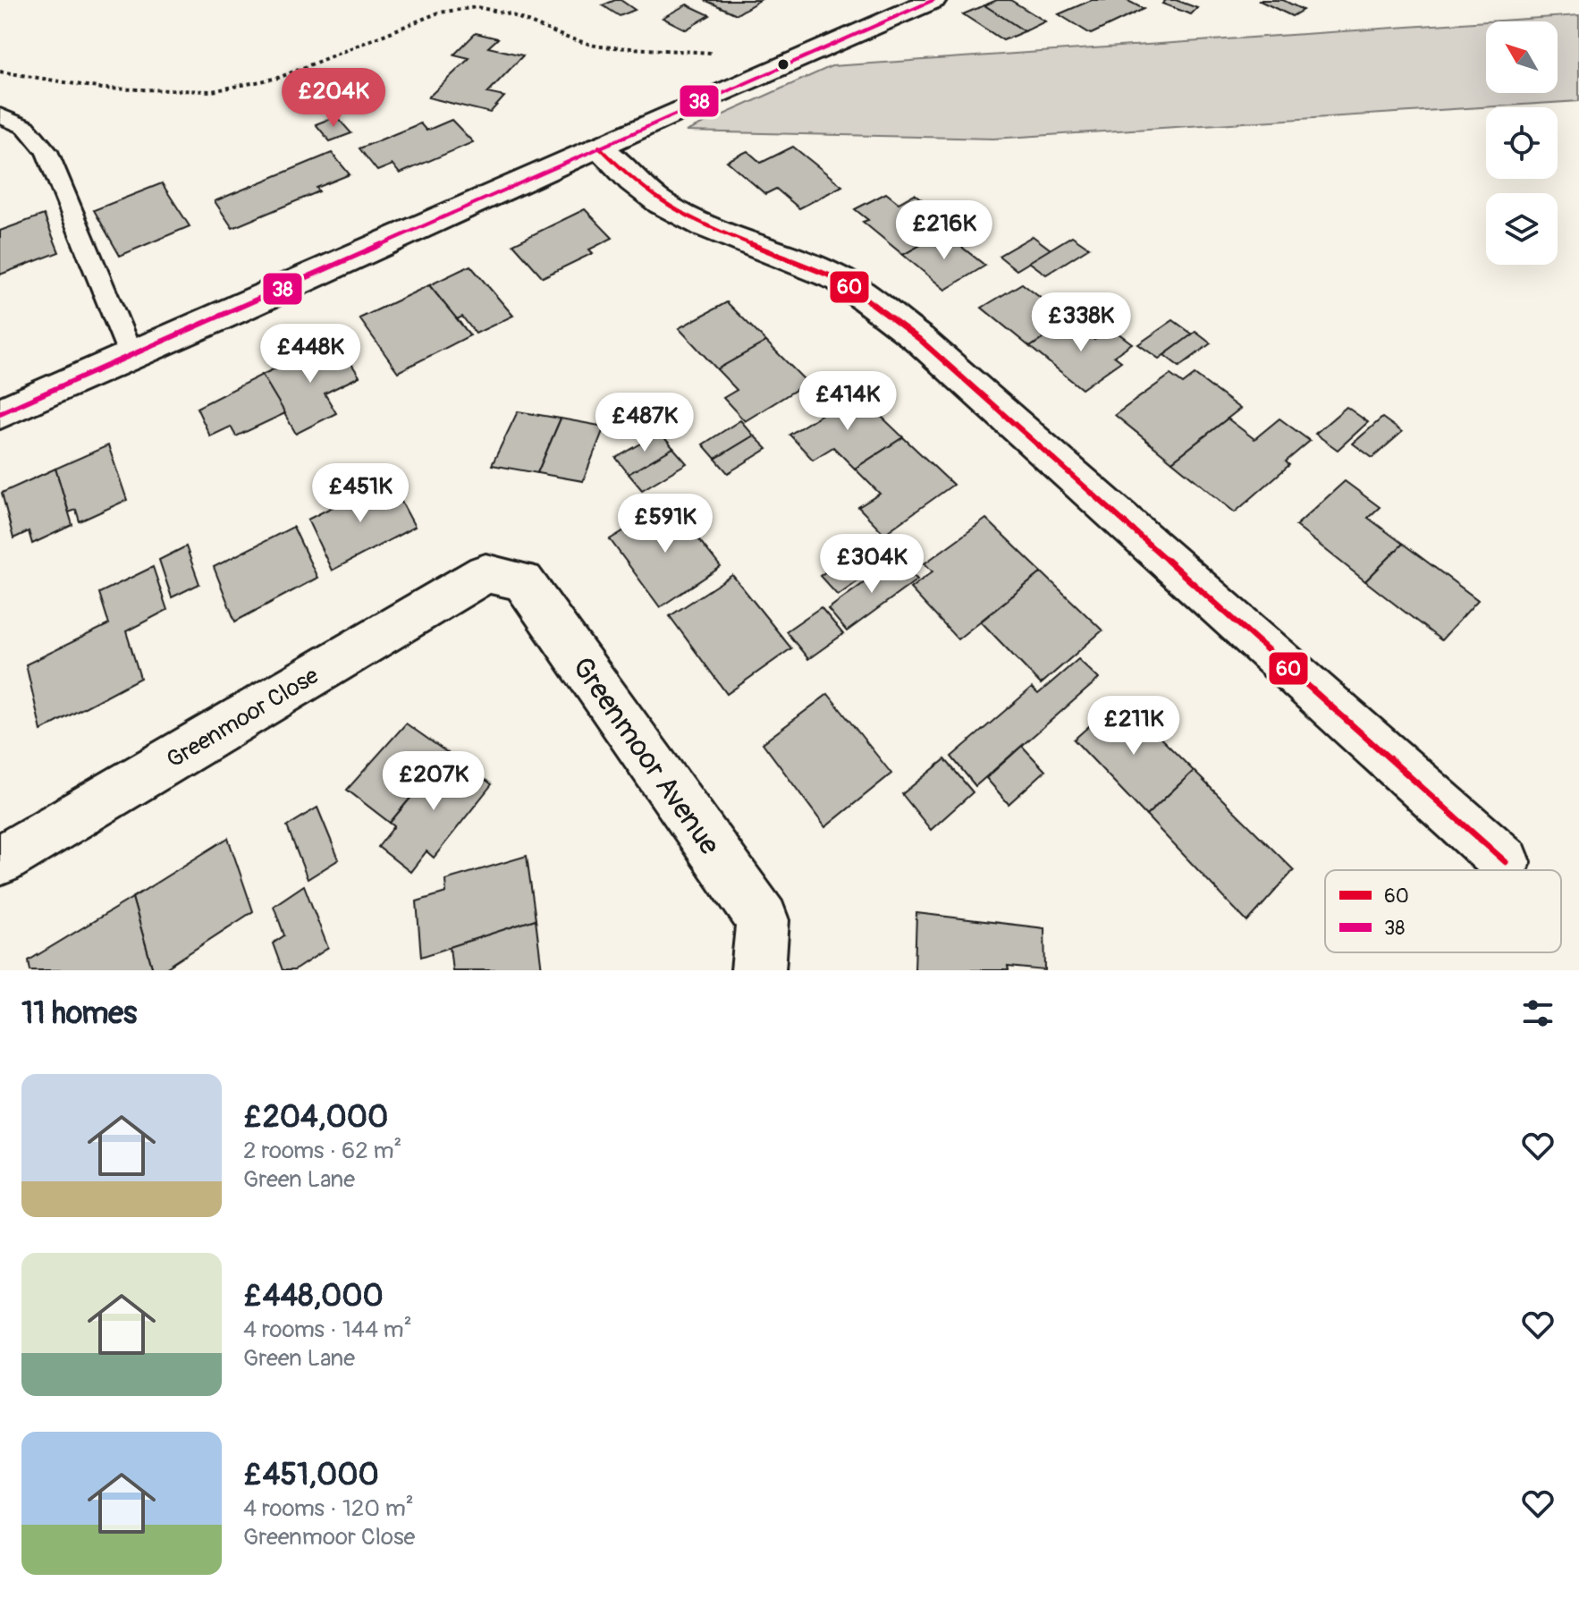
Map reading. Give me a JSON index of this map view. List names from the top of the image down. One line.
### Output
{"streets":{"street":["Greenmoor Close","Greenmoor Avenue"]},"crossings":[["Greenmoor Close","Greenmoor Avenue"]],"lines":["transit line 38","transit line 60"],"legend":["60","38"],"north":"top left","page":{"price":["£204K","£216K","£338K","£448K","£414K","£487K","£451K","£591K","£304K","£211K","£207K"],"heading":"11 homes","list":[{"name":"£204,000","note":"2 rooms · 62 m² · Green Lane"},{"name":"£448,000","note":"4 rooms · 144 m² · Green Lane"},{"name":"£451,000","note":"4 rooms · 120 m² · Greenmoor Close"}]}}
